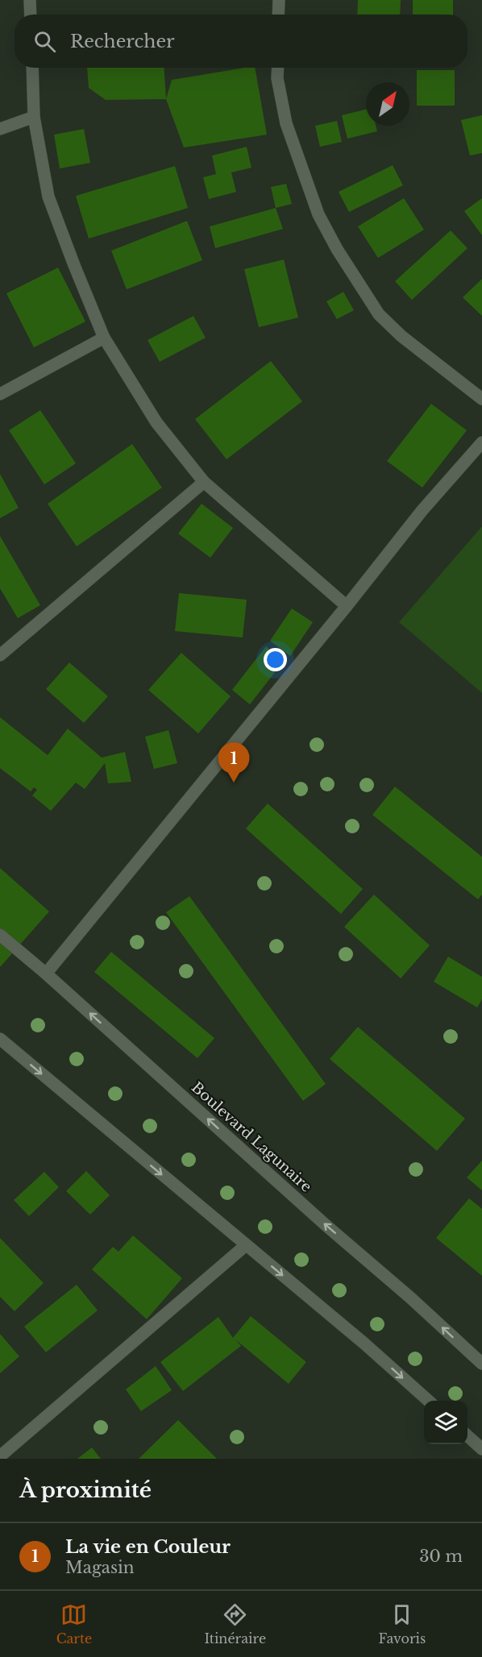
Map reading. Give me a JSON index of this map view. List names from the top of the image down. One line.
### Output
{"streets":{"street":["Boulevard Lagunaire"]},"north":"top right","page":{"search":"Rechercher","pins":"1","heading":"À proximité","list":[{"mark":"1","name":"La vie en Couleur","note":"Magasin","value":"30 m"}],"nav":["Carte","Itinéraire","Favoris"]}}
